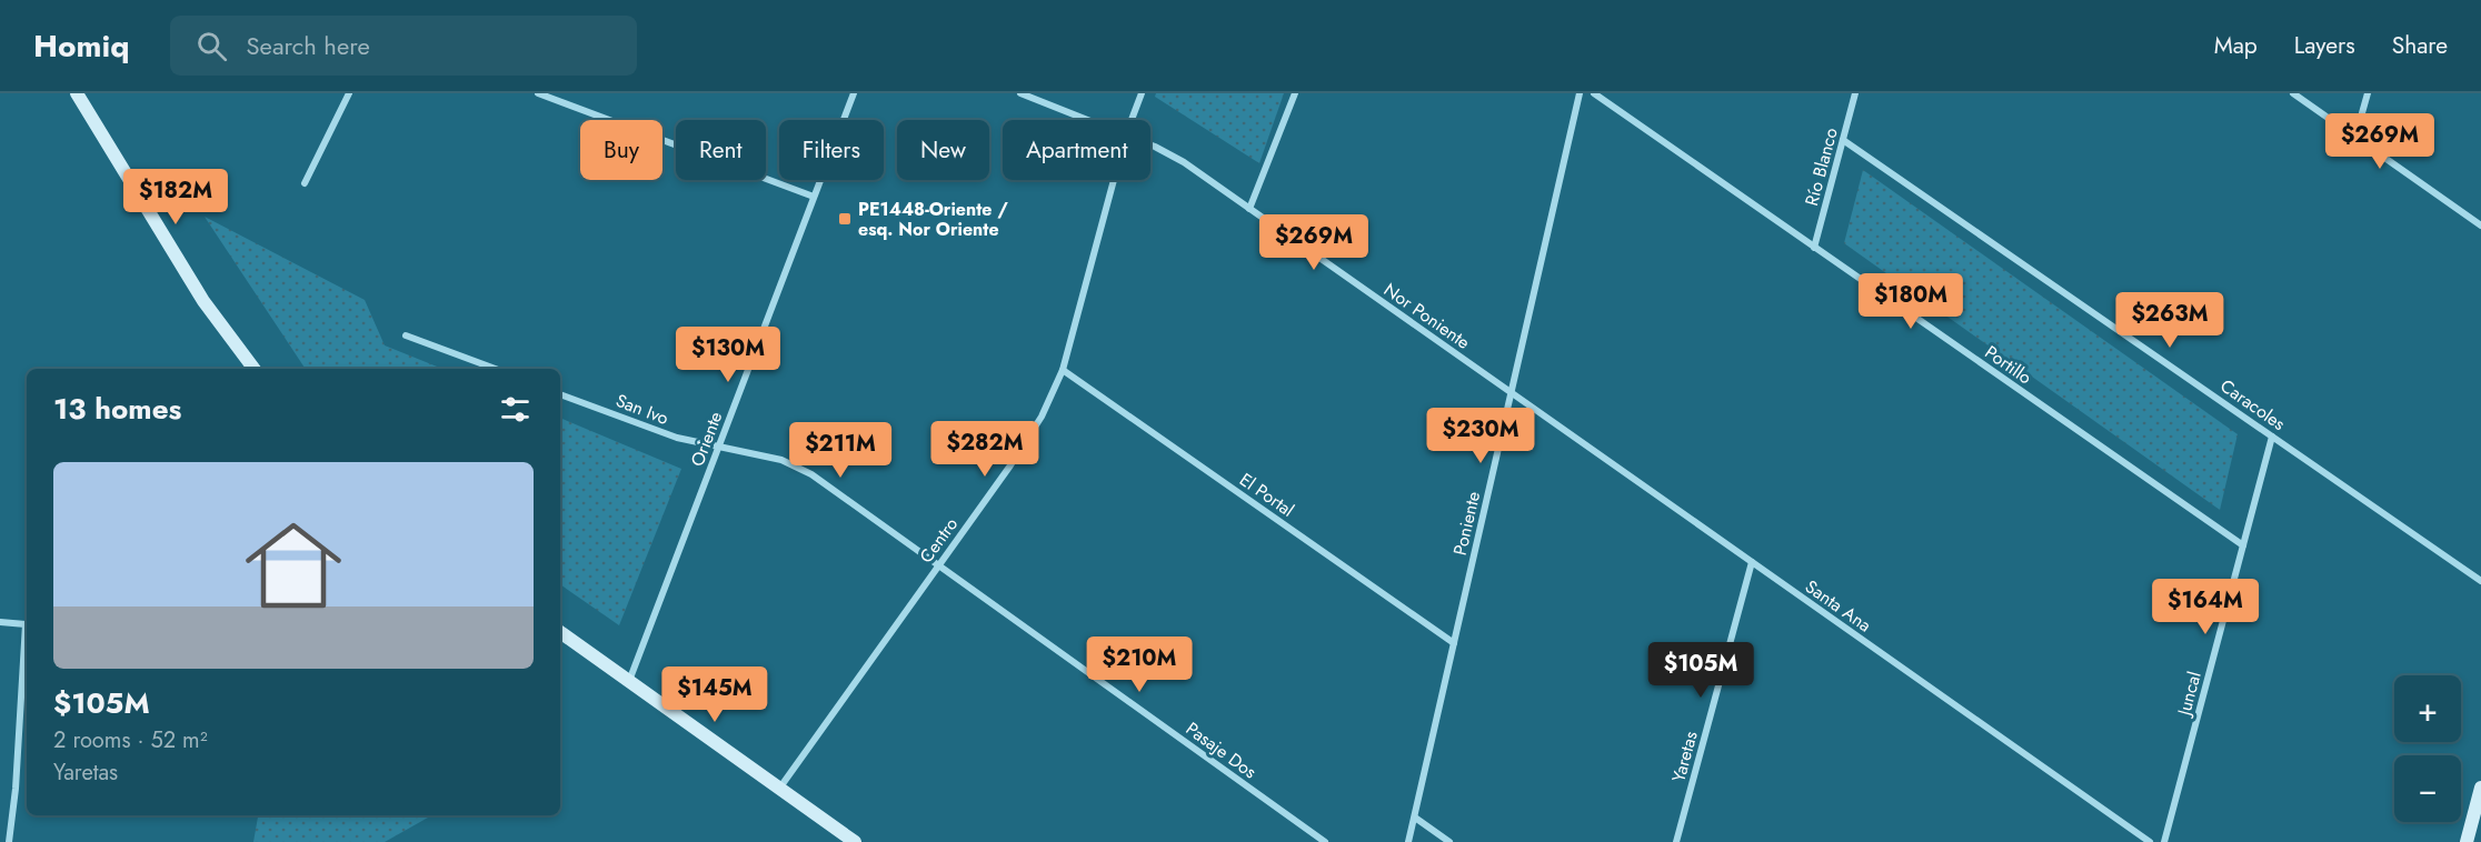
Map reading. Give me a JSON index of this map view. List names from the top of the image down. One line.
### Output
{"streets":{"street":["Río Blanco","Nor Poniente","Portillo","Caracoles","San Ivo","Oriente","El Portal","Poniente","Centro","Santa Ana","Juncal","Pasaje Dos","Yaretas"]},"crossings":[["Río Blanco","Portillo"],["Río Blanco","Caracoles"],["Nor Poniente","Poniente"],["Nor Poniente","Santa Ana"],["Portillo","Juncal"],["Caracoles","Juncal"],["San Ivo","Oriente"],["San Ivo","Centro"],["San Ivo","Pasaje Dos"],["El Portal","Poniente"],["El Portal","Centro"],["Poniente","Santa Ana"],["Centro","Pasaje Dos"],["Santa Ana","Yaretas"]],"places":{"transit":["PE1448-Oriente / esq. Nor Oriente"]},"page":{"header":"Homiq","search":"Search here","nav":["Map","Layers","Share"],"price":["$269M","$182M","$269M","$180M","$263M","$130M","$230M","$282M","$211M","$164M","$210M","$105M","$145M"],"chip":["Buy","Rent","Filters","New","Apartment"],"heading":"13 homes","list":[{"name":"$105M","note":"2 rooms · 52 m² · Yaretas"}],"map_buttons":["+","−"]}}
